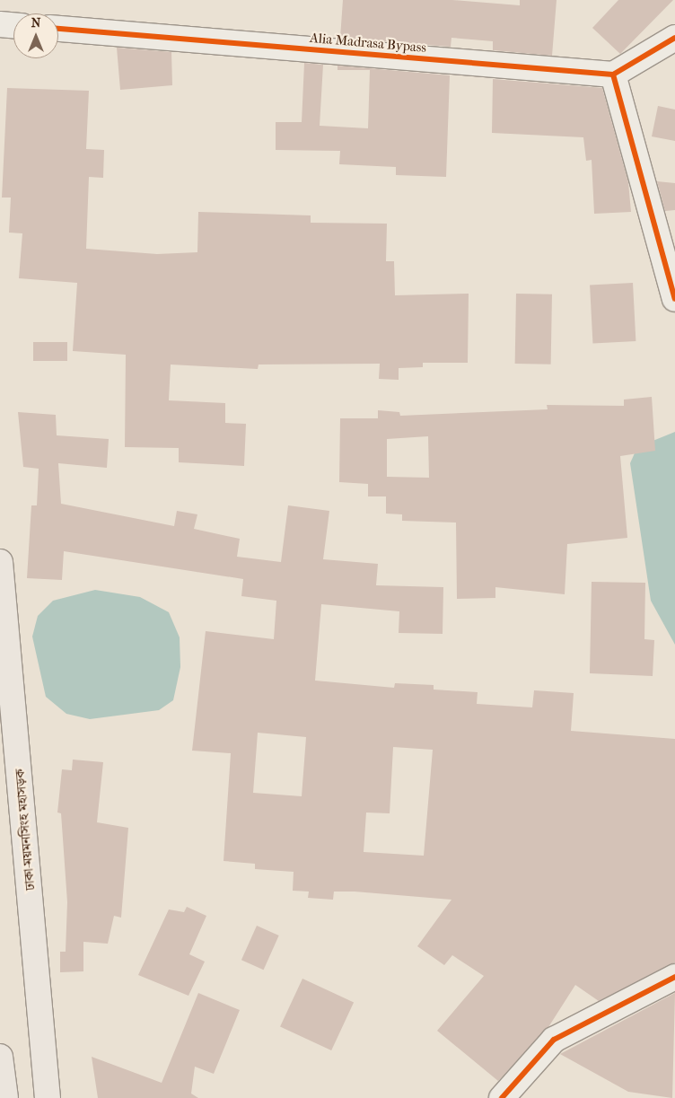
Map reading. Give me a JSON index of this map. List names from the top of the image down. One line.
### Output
{"streets":{"main road":["ঢাকা-ময়মনসিংহ মহাসড়ক"],"street":["Alia Madrasa Bypass"]},"north":"top"}
